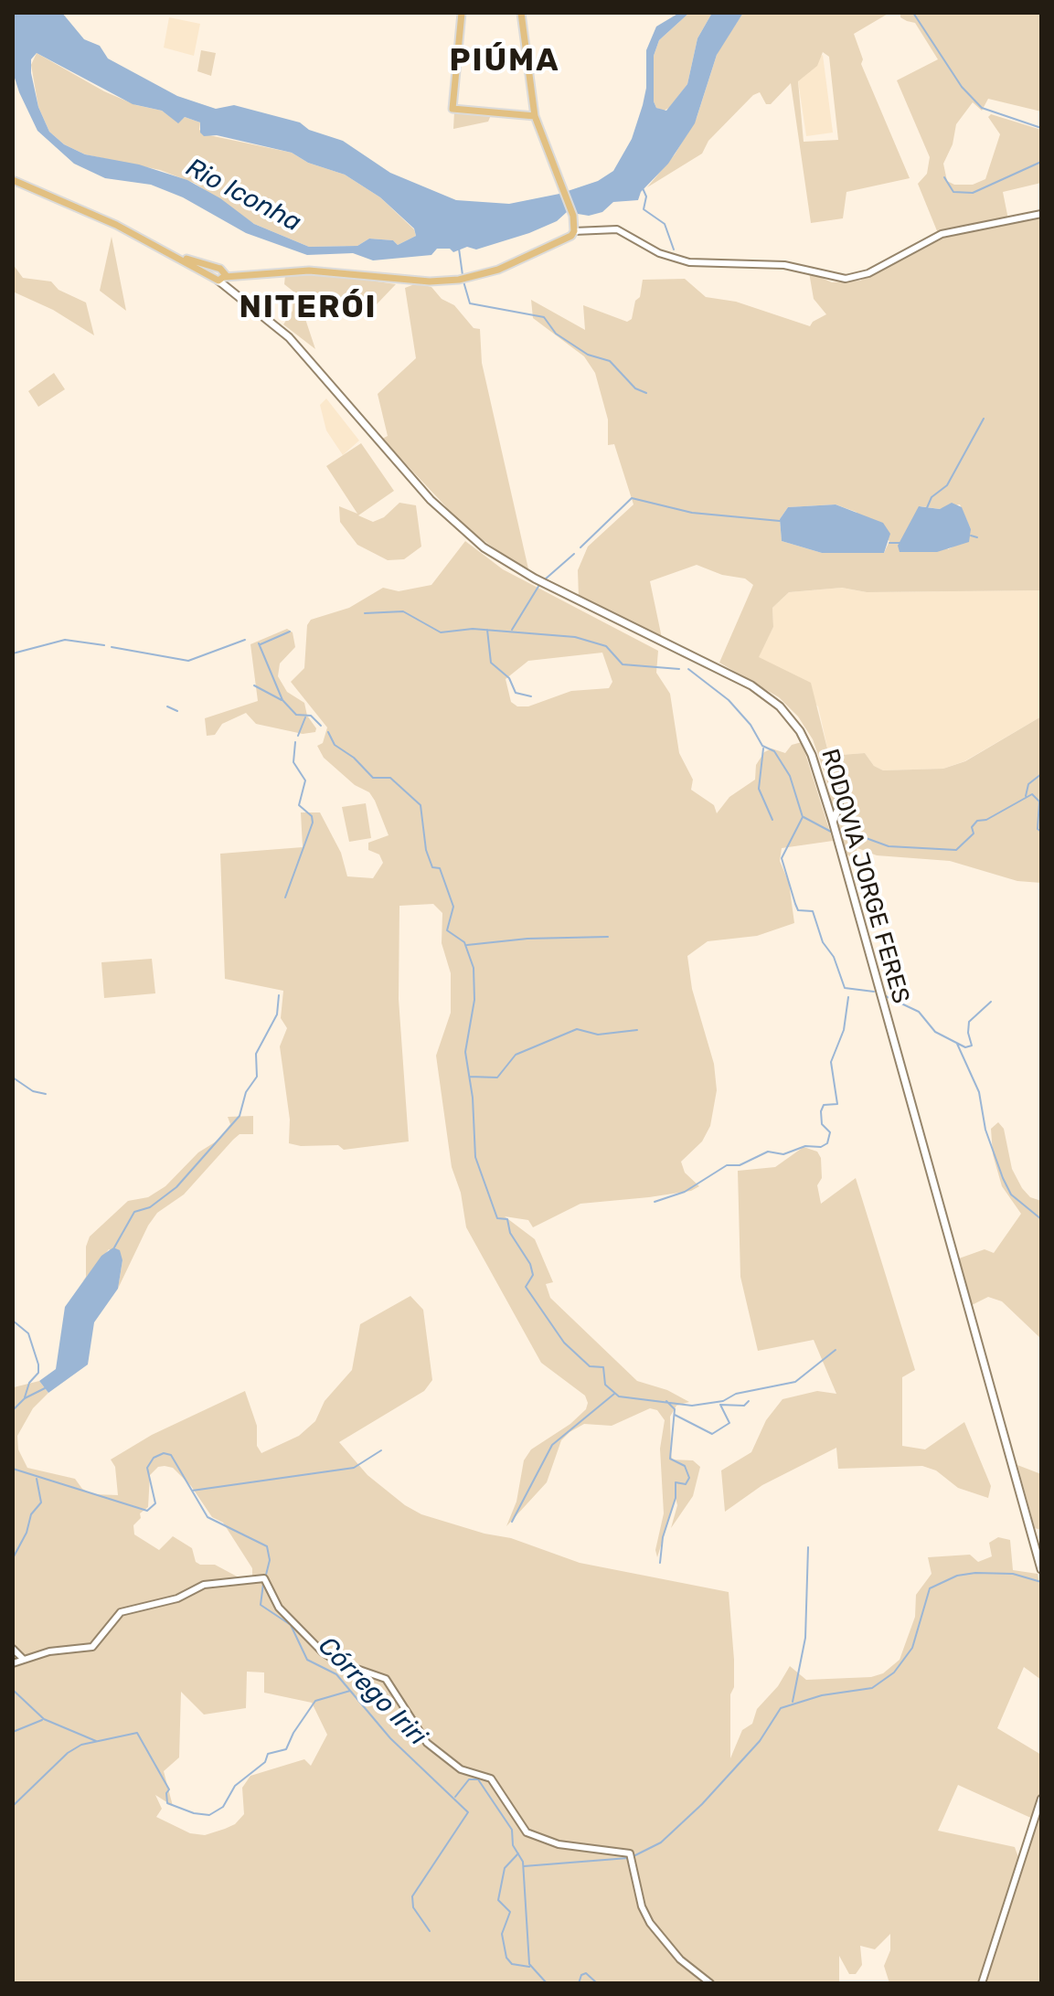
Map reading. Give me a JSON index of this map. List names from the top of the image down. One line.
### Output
{"streets":{"main road":["RODOVIA JORGE FERES"]},"districts":["PIÚMA","NITERÓI"],"water":["Rio Iconha","Córrego Iriri"]}
